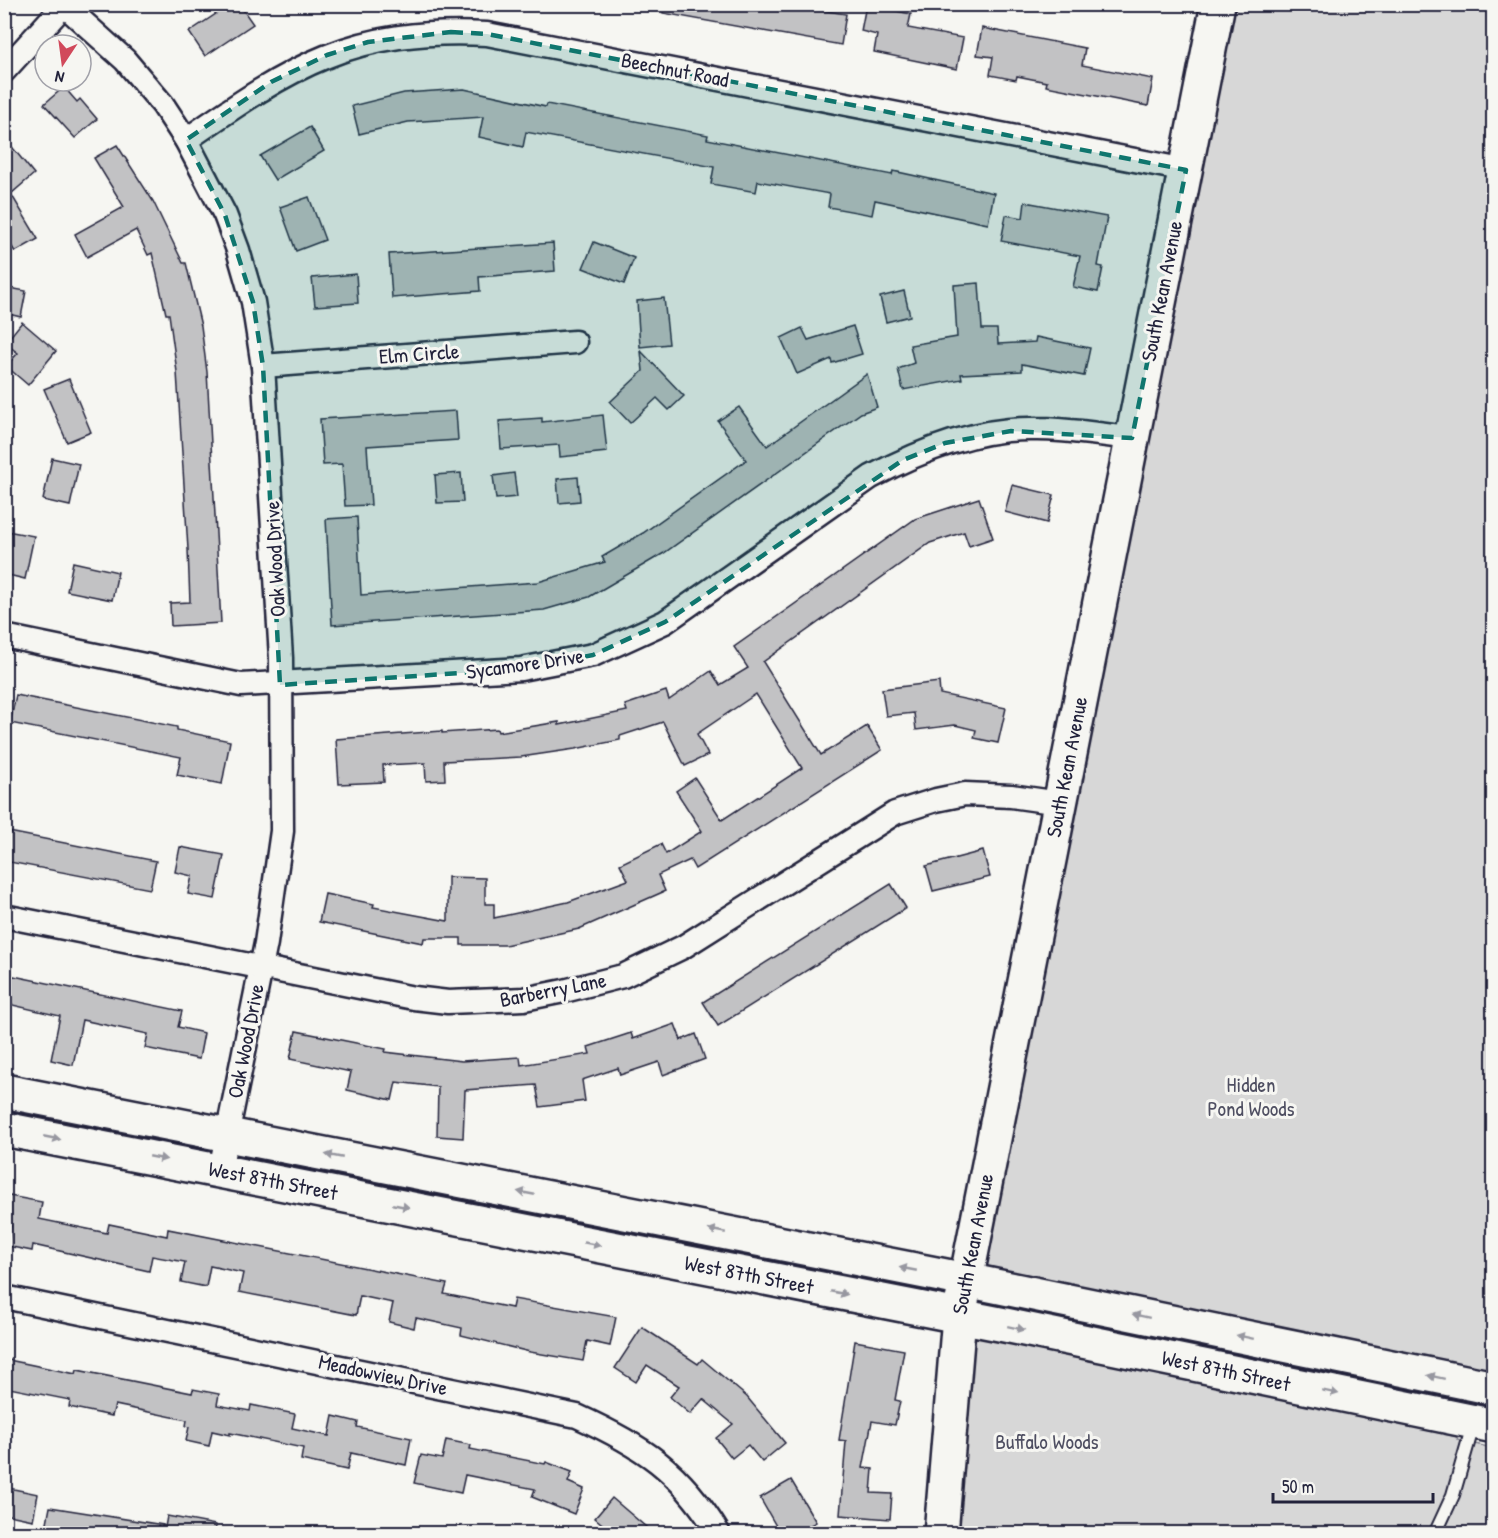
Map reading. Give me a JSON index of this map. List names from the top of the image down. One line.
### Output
{"streets":{"main road":["South Kean Avenue","West 87th Street"],"street":["Beechnut Road","Elm Circle","Oak Wood Drive","Sycamore Drive","Barberry Lane","Meadowview Drive"]},"crossings":[["Beechnut Road","South Kean Avenue"],["Beechnut Road","Oak Wood Drive"],["South Kean Avenue","Sycamore Drive"],["South Kean Avenue","Barberry Lane"],["South Kean Avenue","West 87th Street"],["Elm Circle","Oak Wood Drive"],["Oak Wood Drive","Sycamore Drive"],["Oak Wood Drive","Barberry Lane"],["Oak Wood Drive","West 87th Street"]],"parks":["Hidden Pond Woods","Buffalo Woods"],"scale_bar":"50 m","north":"bottom"}
